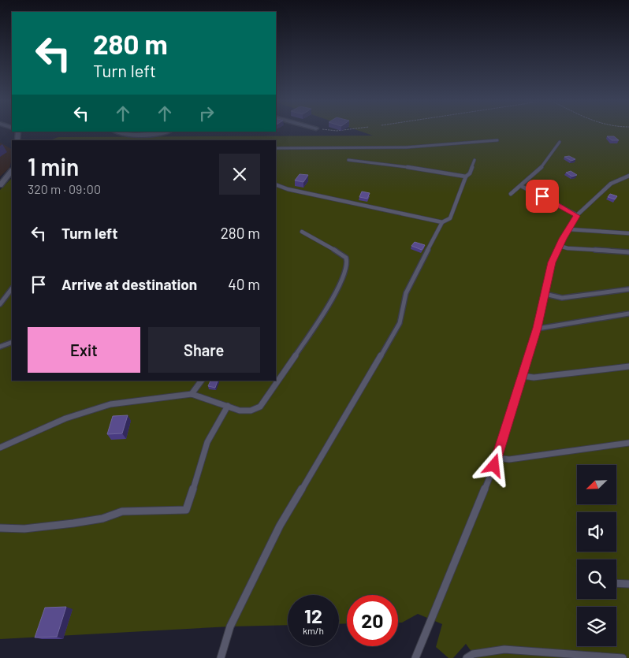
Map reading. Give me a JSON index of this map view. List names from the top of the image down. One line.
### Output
{"north":"bottom left","page":{"turn":["280 m","Turn left"],"heading":["1 min","320 m · 09:00"],"list":[{"name":"Turn left","value":"280 m"},{"name":"Arrive at destination","value":"40 m"}],"buttons":["Exit","Share"],"speed":"12 km/h","limit":"20"}}
